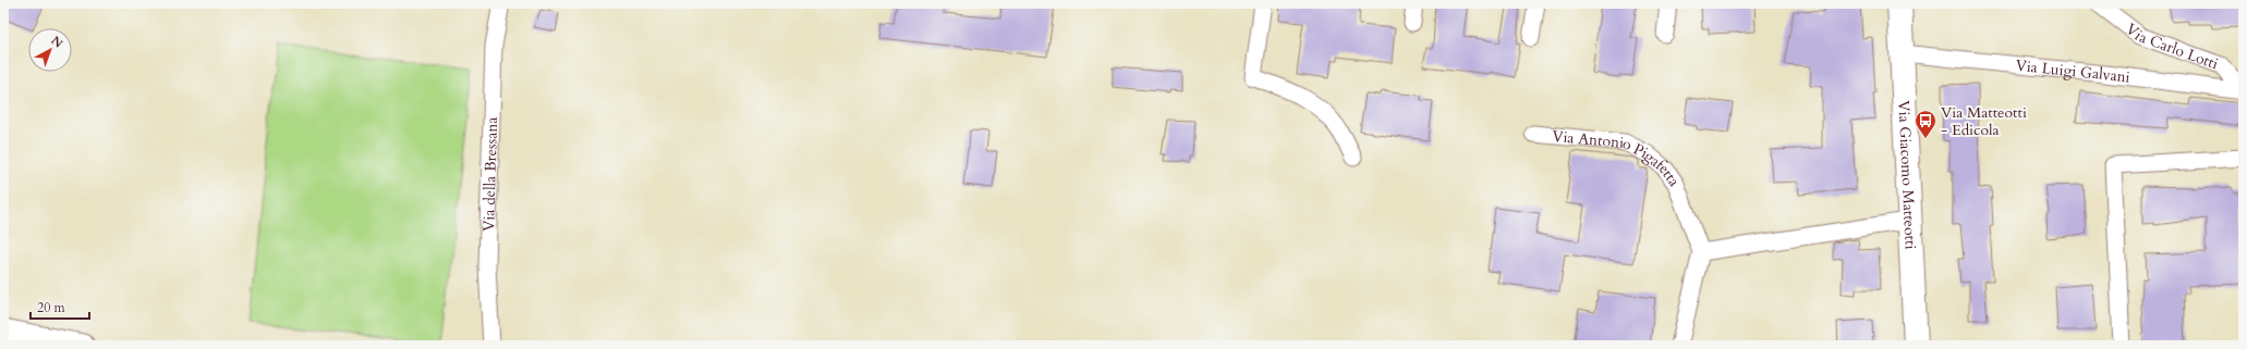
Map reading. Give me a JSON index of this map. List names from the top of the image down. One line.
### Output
{"streets":{"main road":["Via Giacomo Matteotti"],"street":["Via Carlo Lotti","Via Luigi Galvani","Via Antonio Pigafetta","Via della Bressana"]},"crossings":[["Via Carlo Lotti","Via Luigi Galvani"],["Via Luigi Galvani","Via Giacomo Matteotti"]],"places":{"bus stop":["Via Matteotti - Edicola"]},"scale_bar":"20 m","north":"top right"}
